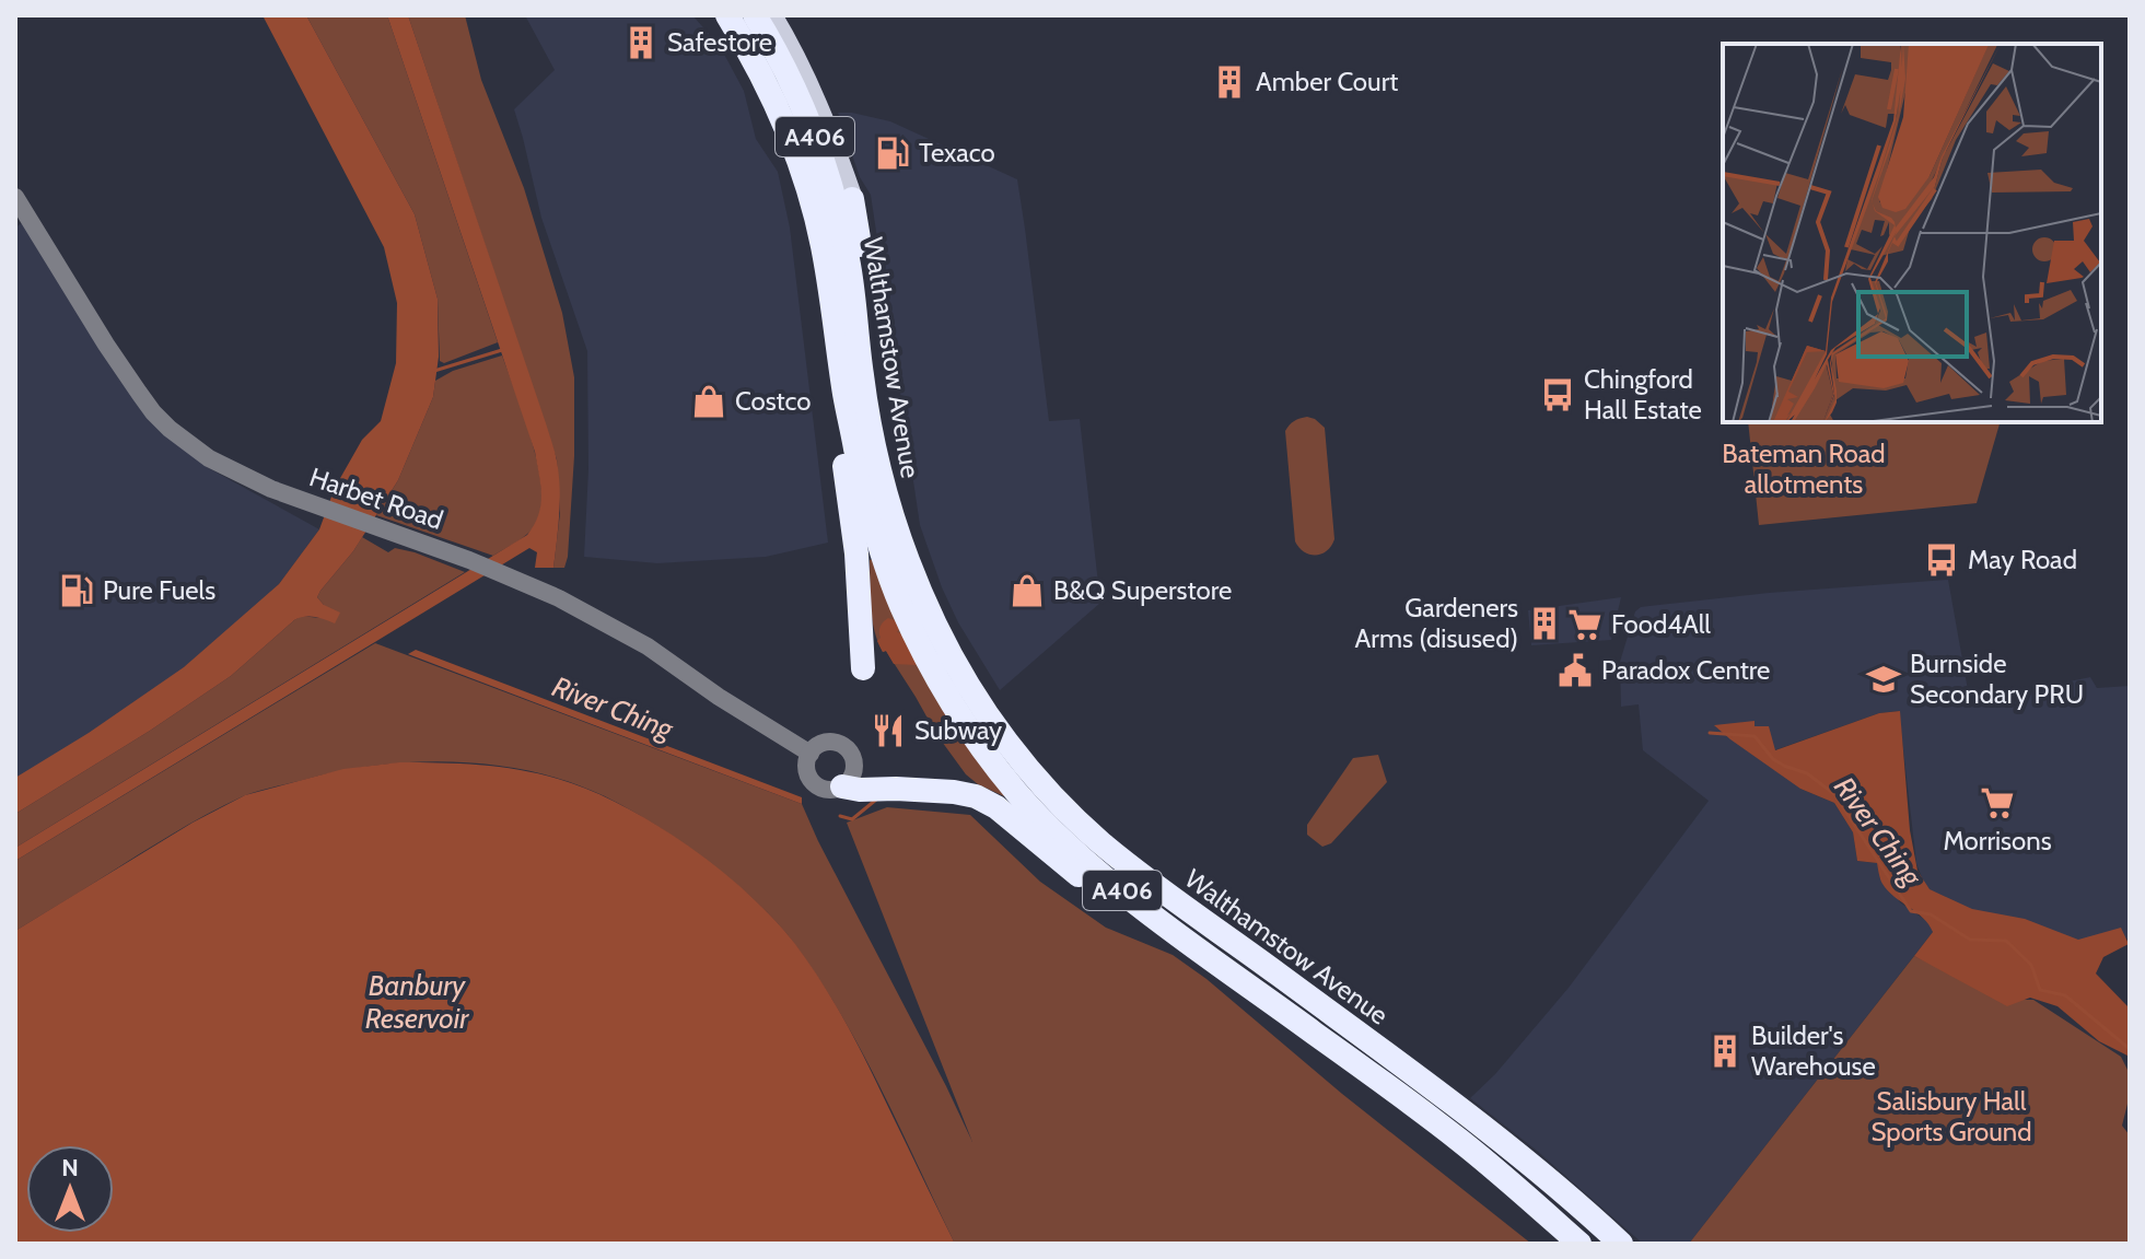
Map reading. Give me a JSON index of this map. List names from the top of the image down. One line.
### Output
{"streets":{"highway":["A406","Walthamstow Avenue"],"street":["Harbet Road"]},"crossings":[["A406","Walthamstow Avenue"]],"water":["River Ching","Banbury Reservoir"],"parks":["Bateman Road allotments","Salisbury Hall Sports Ground"],"places":{"building":["Safestore","Amber Court","Gardeners Arms (disused)","Builder's Warehouse"],"fuel station":["Texaco","Pure Fuels"],"bus stop":["Chingford Hall Estate","May Road"],"shop":["Costco","B&Q Superstore"],"supermarket":["Food4All","Morrisons"],"public building":["Paradox Centre"],"school or university":["Burnside Secondary PRU"],"restaurant":["Subway"]},"north":"top"}
